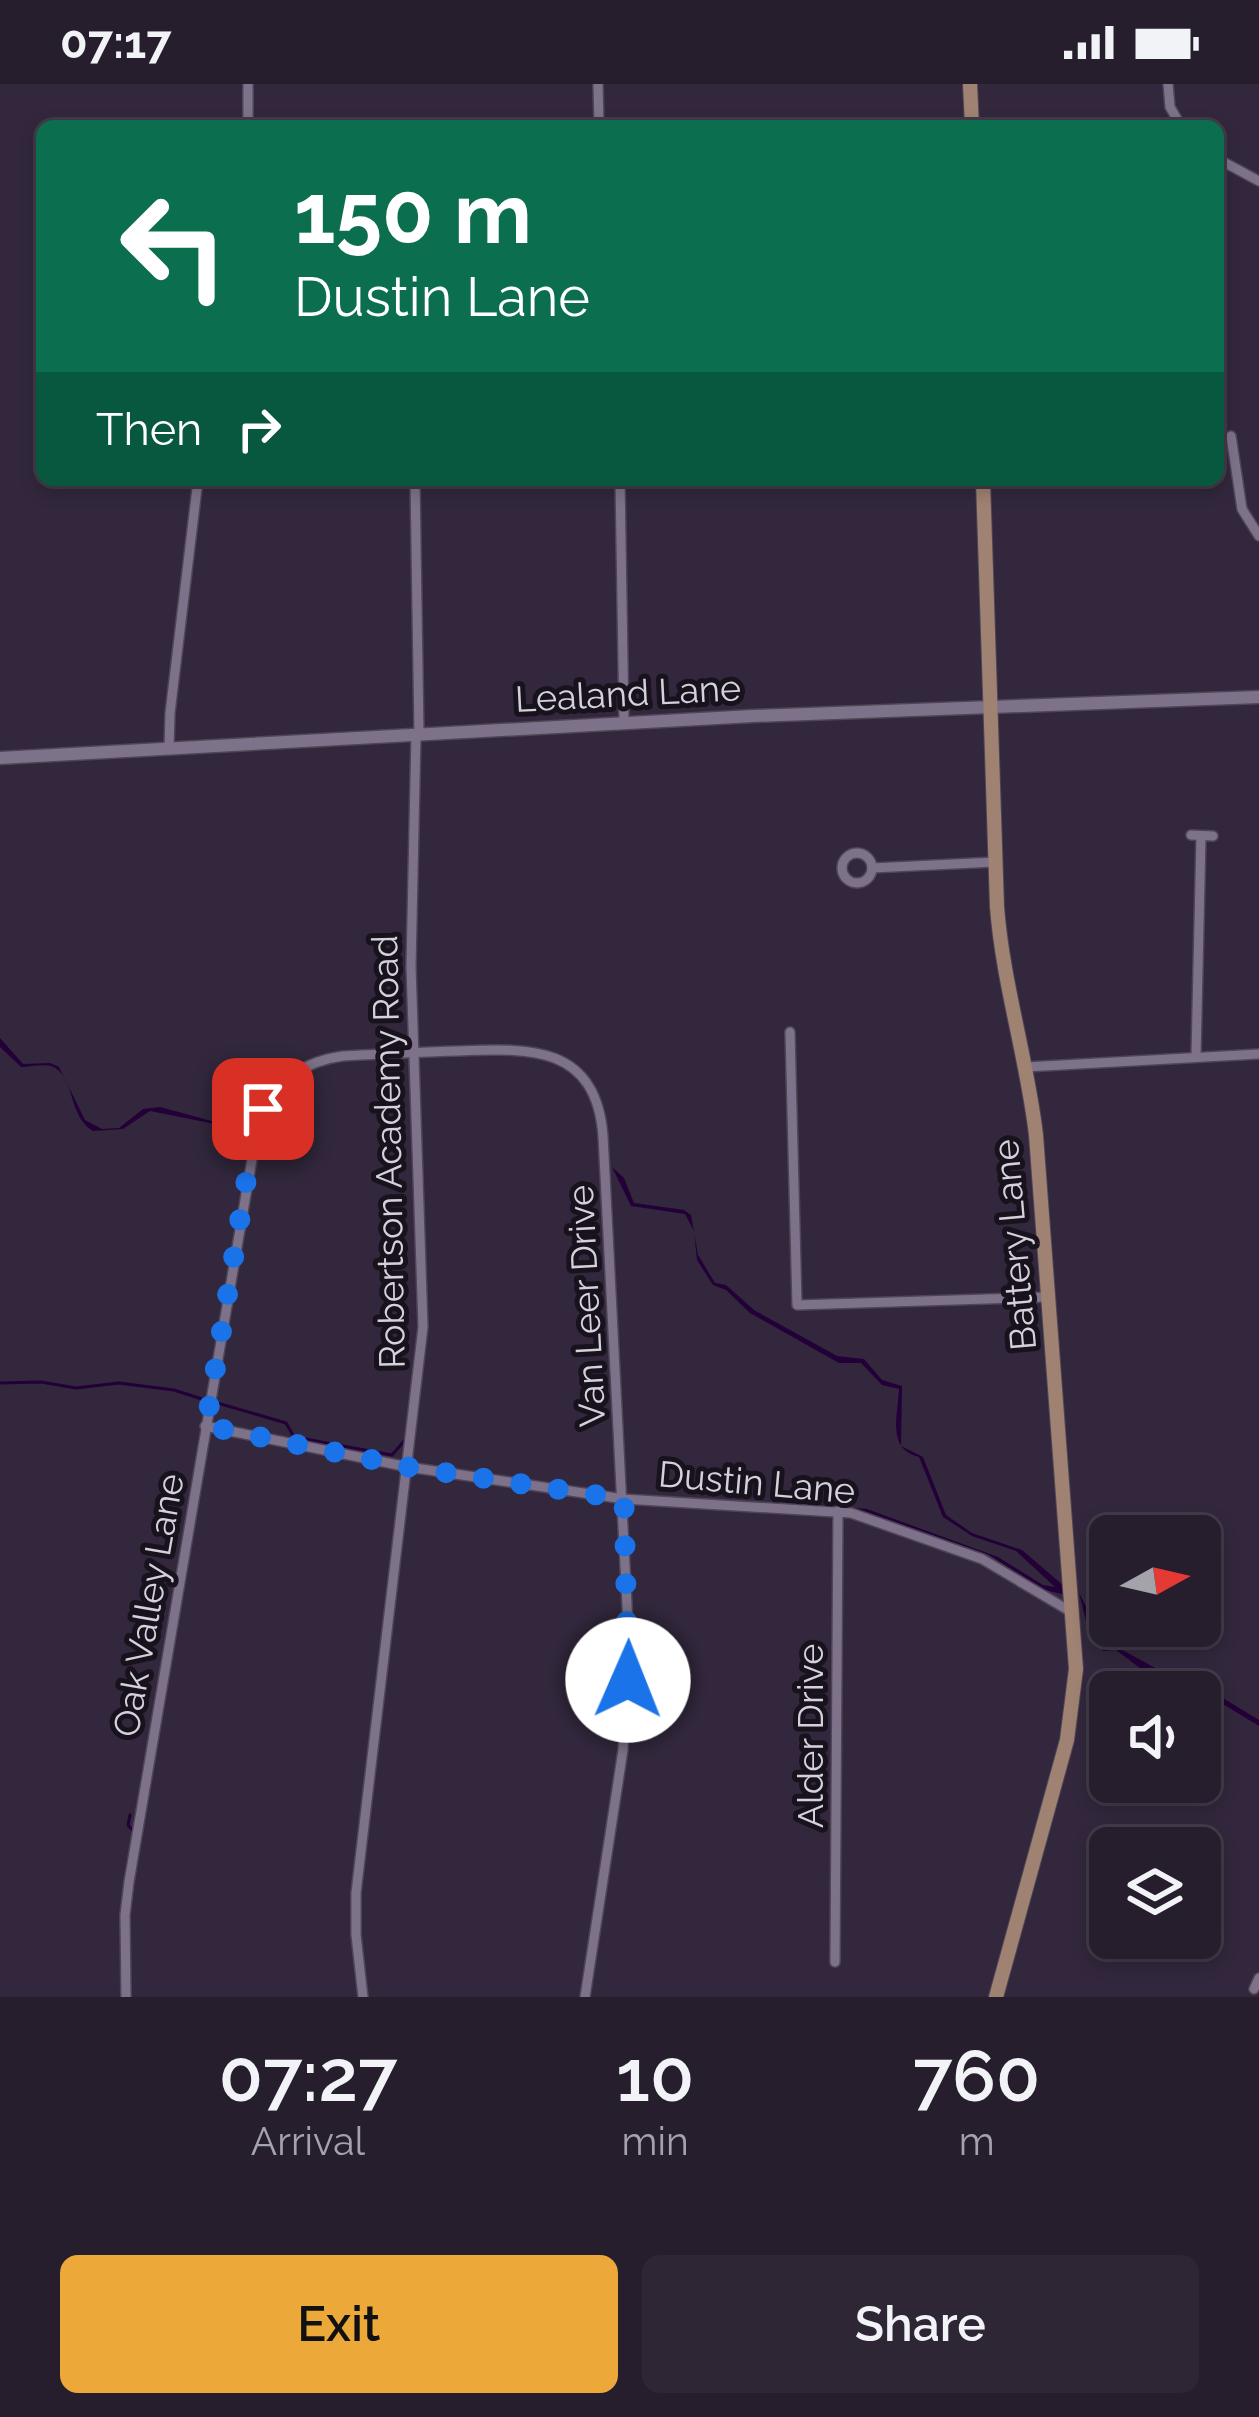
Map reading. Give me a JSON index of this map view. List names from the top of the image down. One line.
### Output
{"streets":{"main road":["Battery Lane"],"street":["Lealand Lane","Robertson Academy Road","Van Leer Drive","Dustin Lane","Oak Valley Lane","Alder Drive"]},"crossings":[["Lealand Lane","Robertson Academy Road"],["Lealand Lane","Battery Lane"],["Robertson Academy Road","Van Leer Drive"],["Robertson Academy Road","Dustin Lane"],["Robertson Academy Road","Oak Valley Lane"],["Battery Lane","Dustin Lane"],["Van Leer Drive","Dustin Lane"],["Van Leer Drive","Oak Valley Lane"],["Dustin Lane","Oak Valley Lane"],["Dustin Lane","Alder Drive"]],"north":"right","page":{"status":"07:17","turn":["150 m","Dustin Lane"],"then":"Then","eta":["07:27","Arrival","10","min","760","m"],"buttons":["Exit","Share"]}}
